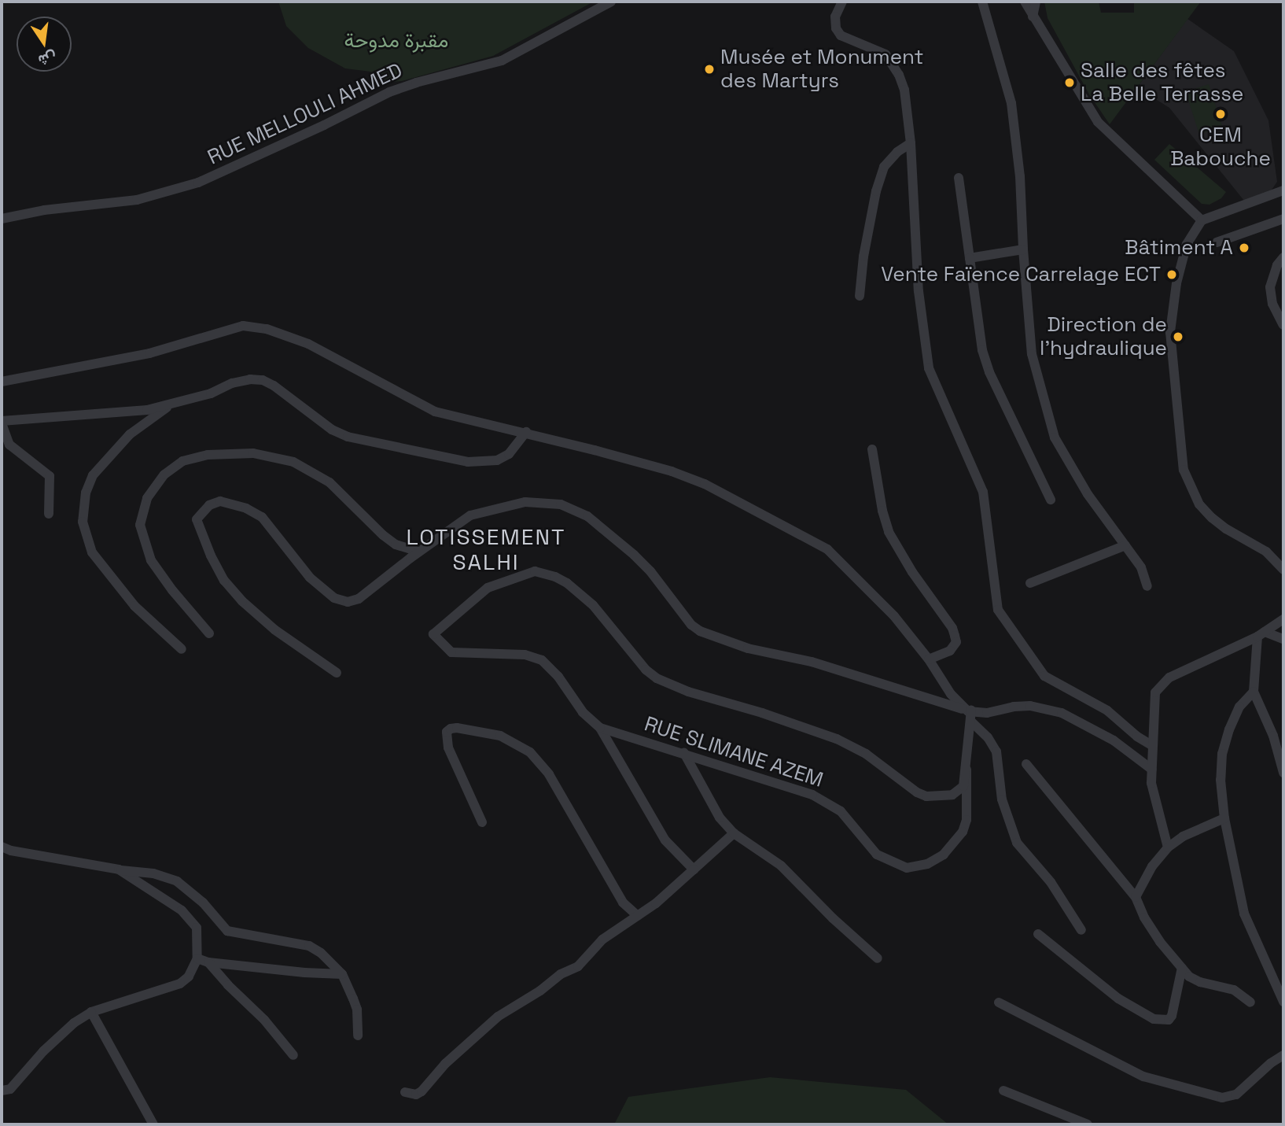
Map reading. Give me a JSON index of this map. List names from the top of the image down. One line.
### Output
{"streets":{"street":["RUE MELLOULI AHMED","RUE SLIMANE AZEM"]},"districts":["LOTISSEMENT SALHI"],"parks":["مقبرة مدوحة"],"places":["Musée et Monument des Martyrs","Salle des fêtes La Belle Terrasse","CEM Babouche","Bâtiment A","Vente Faïence Carrelage ECT","Direction de l'hydraulique"],"north":"bottom"}
